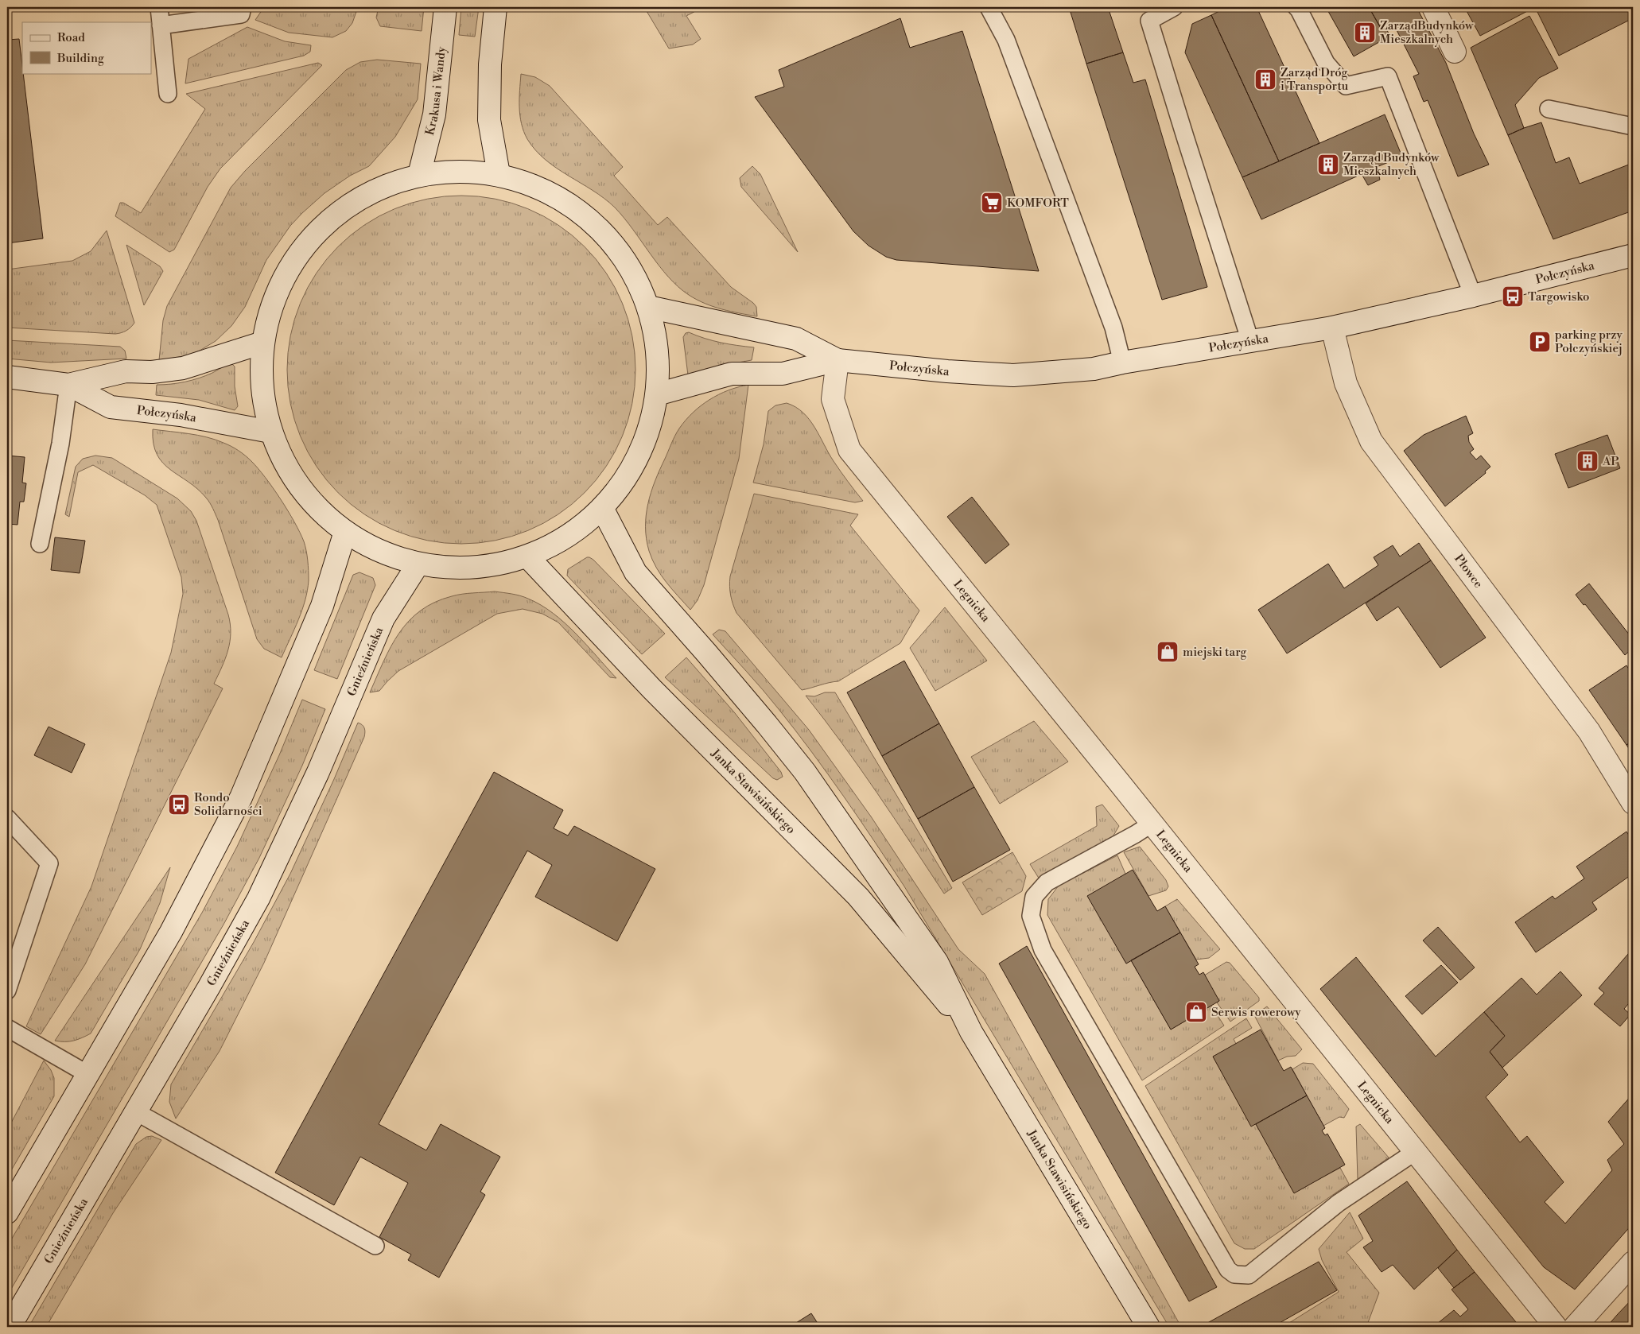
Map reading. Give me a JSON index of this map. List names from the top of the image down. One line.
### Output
{"streets":{"street":["Krakusa i Wandy","Połczyńska","Płowce","Legnicka","Gnieźnieńska","Janka Stawisińskiego"]},"crossings":[["Połczyńska","Płowce"],["Połczyńska","Legnicka"]],"places":{"building":["ZarządBudynków Mieszkalnych","Zarząd Dróg i Transportu","Zarząd Budynków Mieszkalnych","AP"],"supermarket":["KOMFORT"],"bus stop":["Targowisko","Rondo Solidarności"],"parking":["parking przy Połczyńskiej"],"shop":["miejski targ","Serwis rowerowy"]},"legend":["Road","Building"]}
